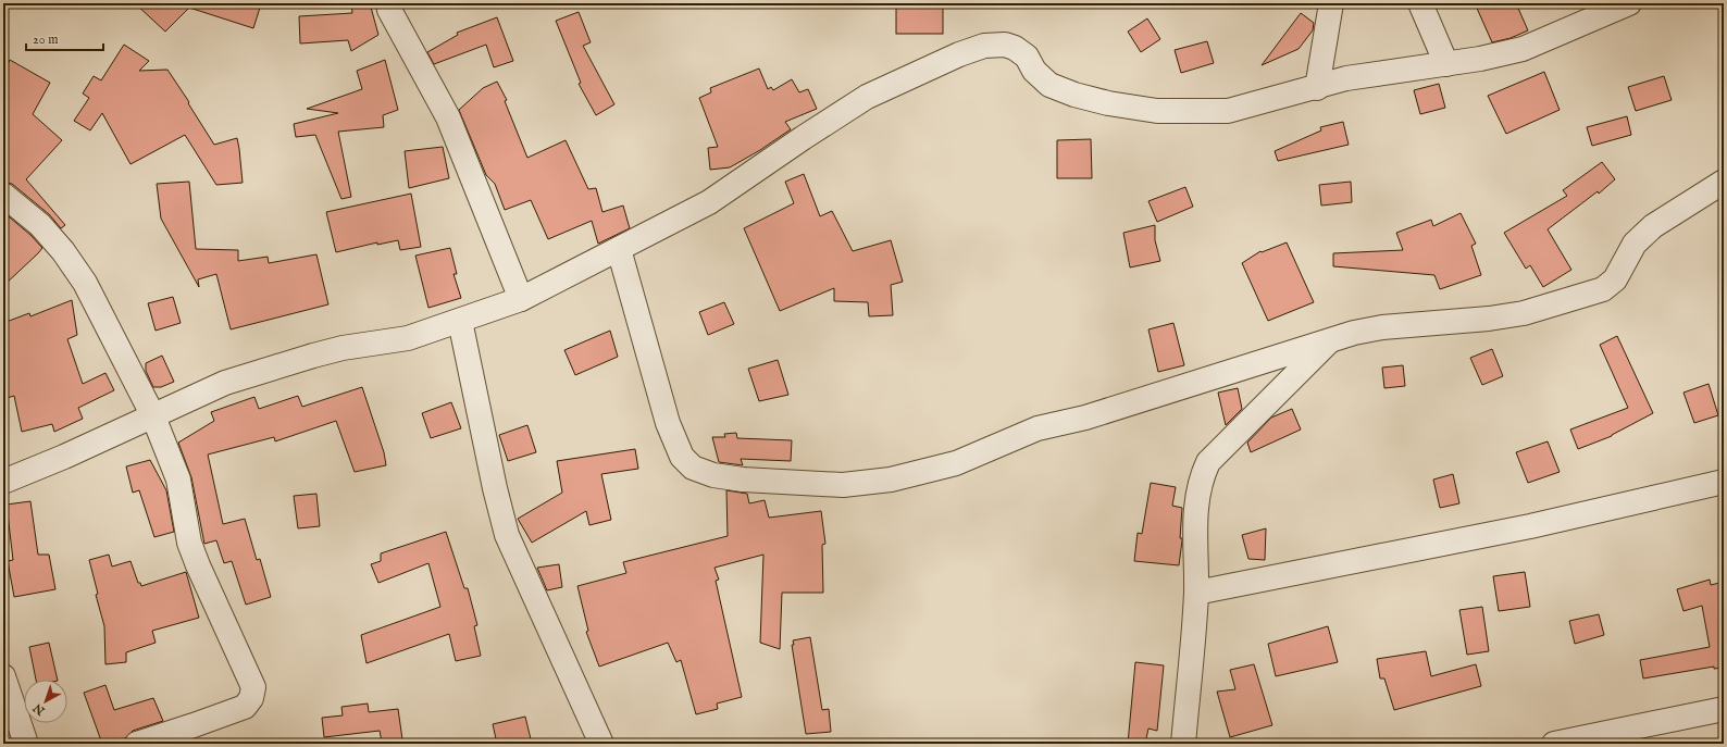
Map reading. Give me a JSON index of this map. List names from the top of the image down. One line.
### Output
{"scale_bar":"20 m","north":"bottom left"}
